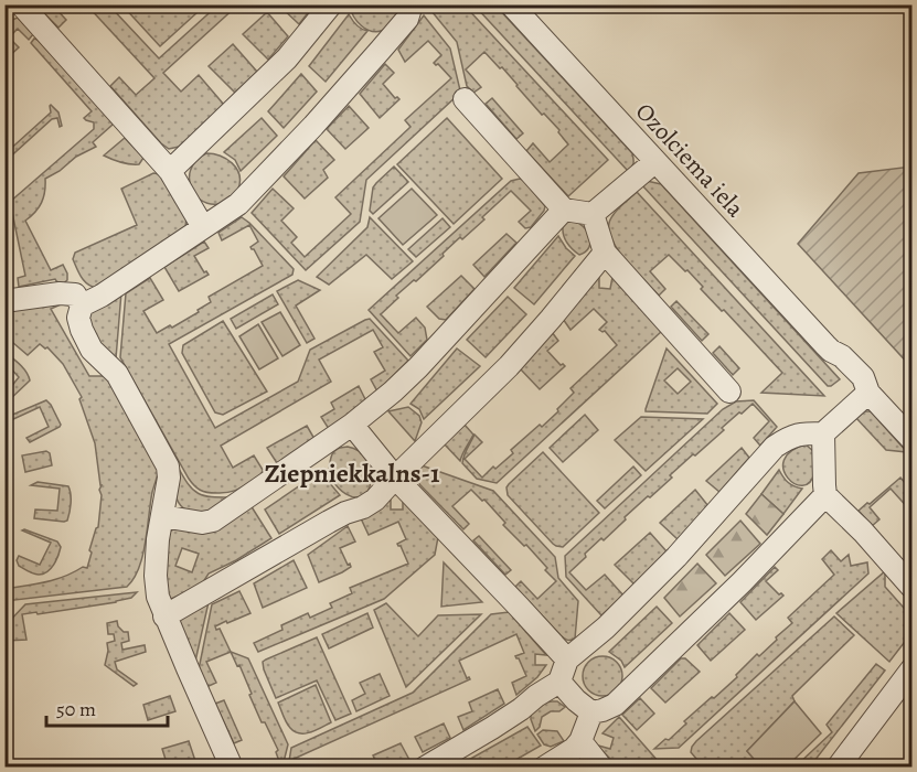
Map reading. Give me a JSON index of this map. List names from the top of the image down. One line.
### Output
{"streets":{"street":["Ozolciema iela"]},"districts":["Ziepniekkalns-1"],"scale_bar":"50 m"}
